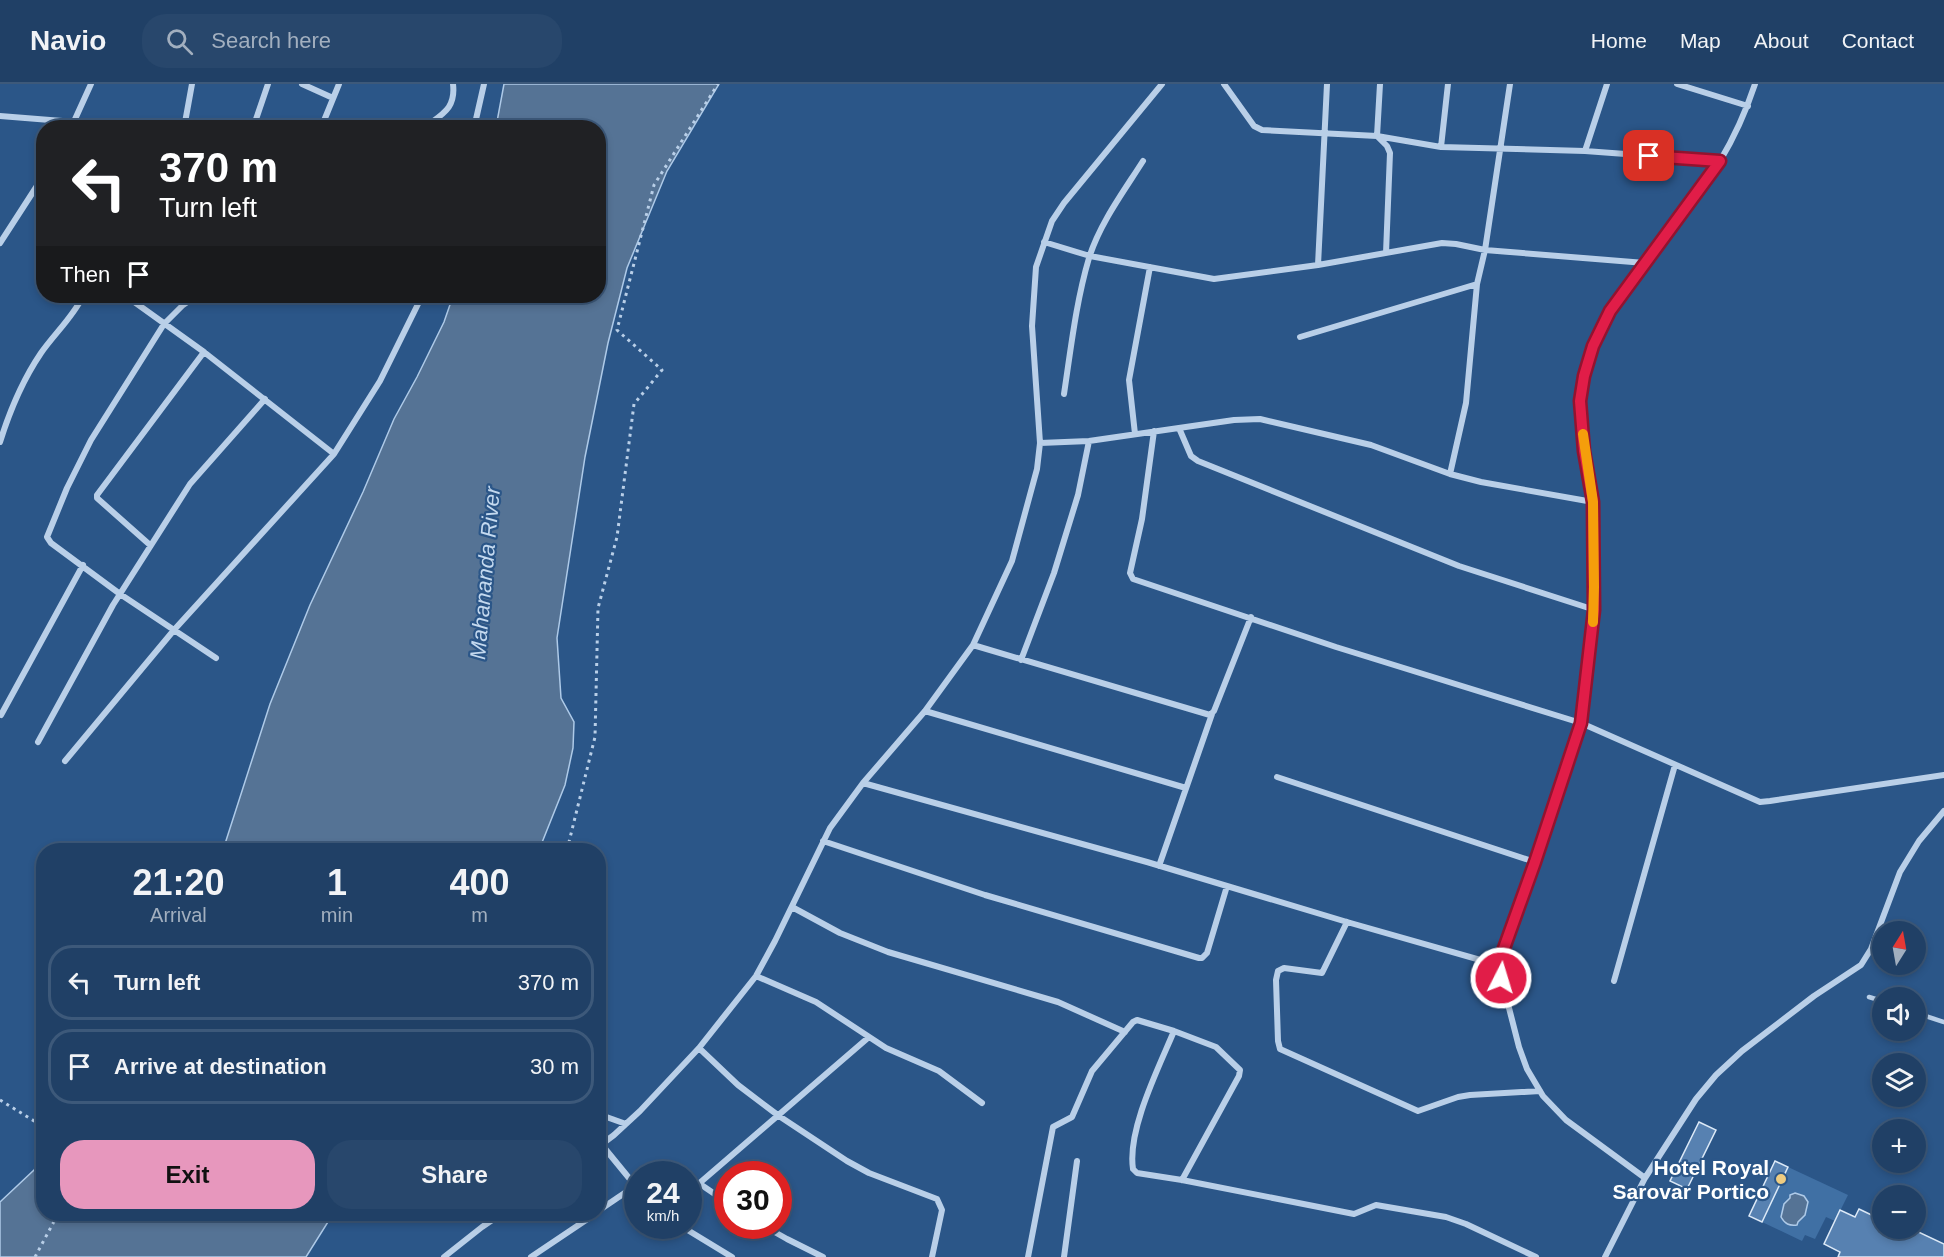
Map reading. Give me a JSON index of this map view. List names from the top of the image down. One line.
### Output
{"water":["Mahananda River"],"places":["Hotel Royal Sarovar Portico"],"north":"top","page":{"header":"Navio","search":"Search here","nav":["Home","Map","About","Contact"],"turn":["370 m","Turn left"],"then":"Then","eta":["21:20","Arrival","1","min","400","m"],"map_buttons":["+","−"],"list":[{"name":"Turn left","value":"370 m"},{"name":"Arrive at destination","value":"30 m"}],"buttons":["Exit","Share"],"speed":"24 km/h","limit":"30"}}
